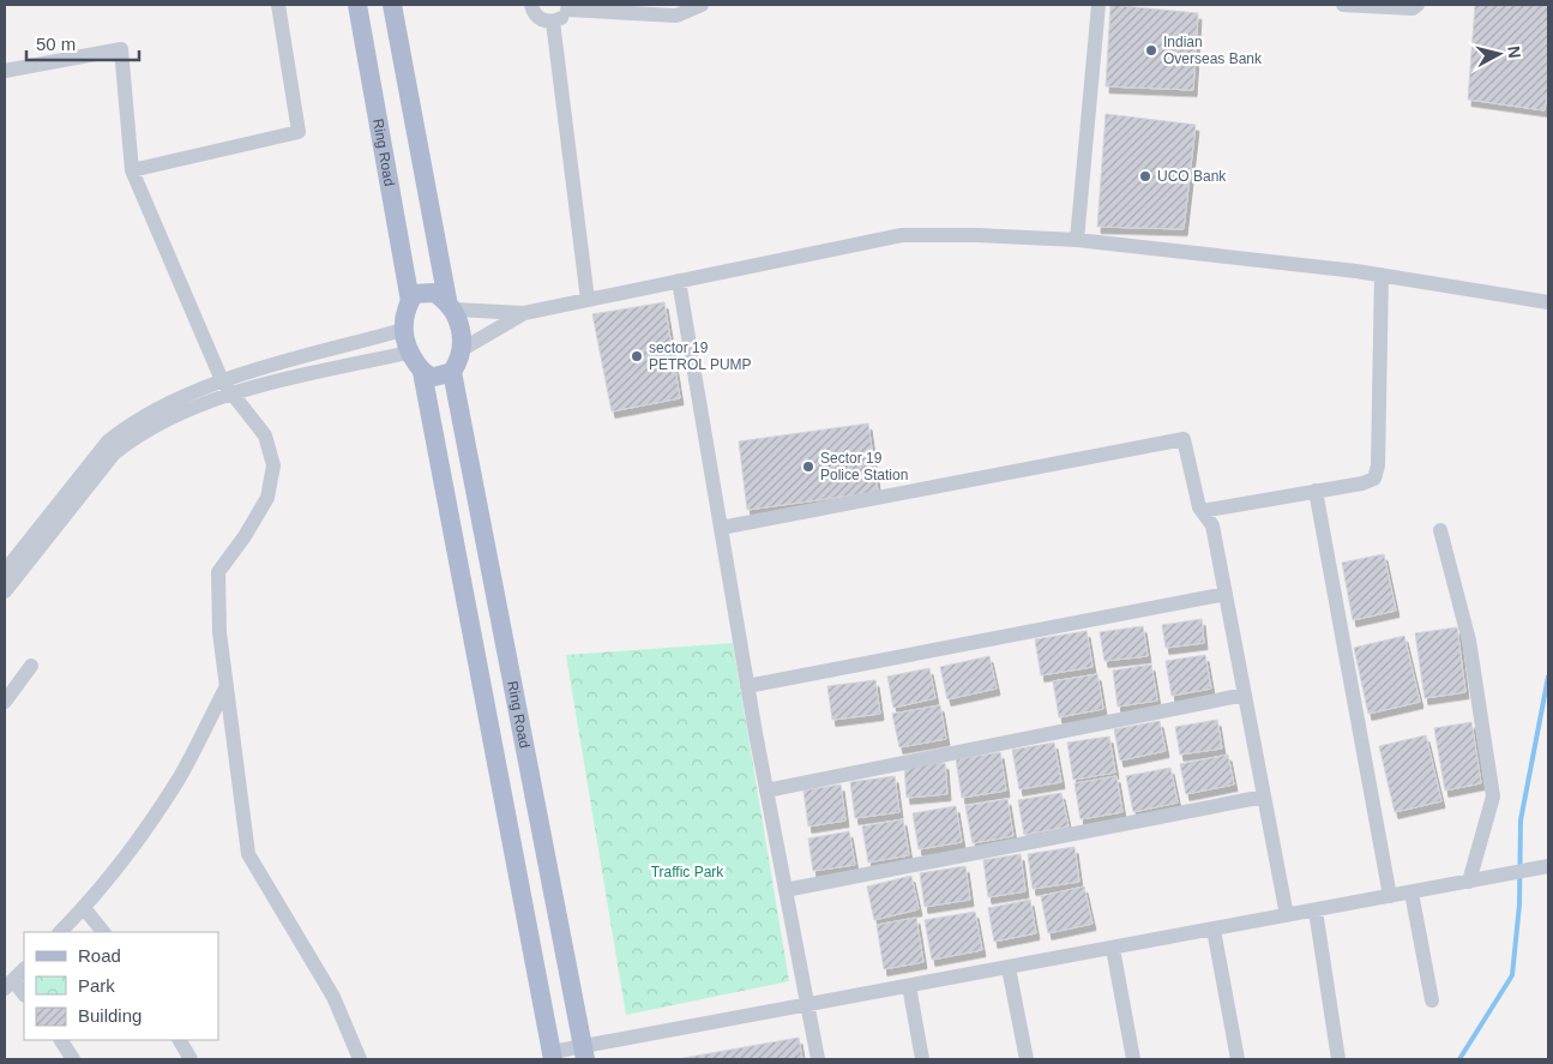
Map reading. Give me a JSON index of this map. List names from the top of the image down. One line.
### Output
{"streets":{"main road":["Ring Road"]},"parks":["Traffic Park"],"places":["Indian Overseas Bank","UCO Bank","sector 19 PETROL PUMP","Sector 19 Police Station"],"legend":["Road","Park","Building"],"scale_bar":"50 m","north":"right"}
